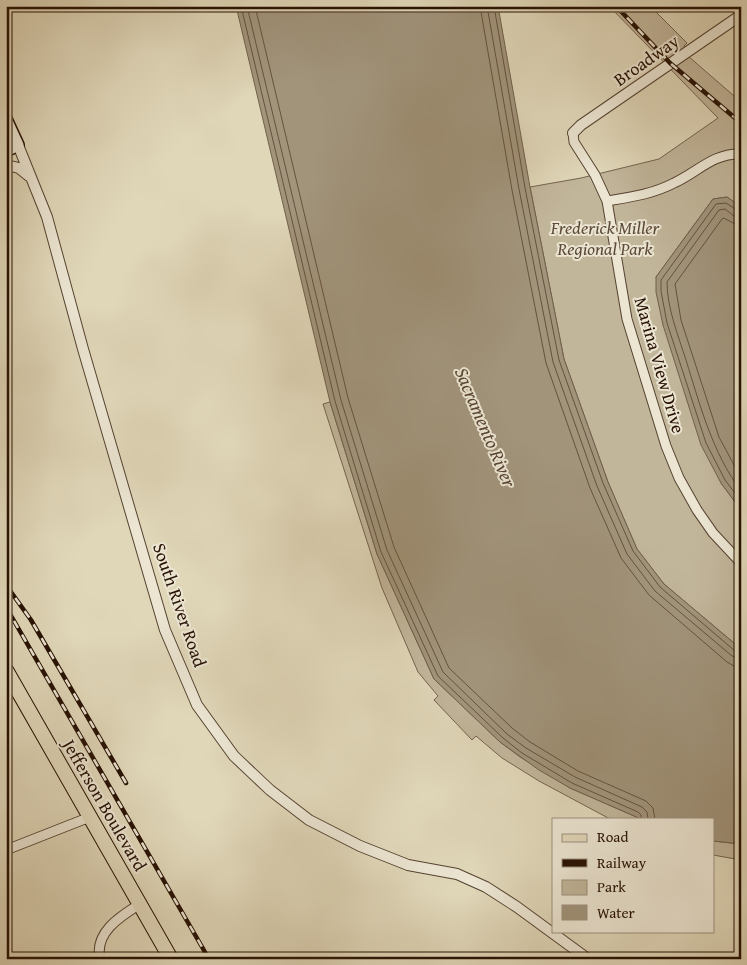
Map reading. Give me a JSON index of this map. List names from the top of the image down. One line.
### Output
{"streets":{"main road":["South River Road","Jefferson Boulevard"],"street":["Broadway","Marina View Drive"]},"crossings":[["Broadway","Marina View Drive"]],"water":["Sacramento River"],"parks":["Frederick Miller Regional Park"],"legend":["Road","Railway","Park","Water"]}
